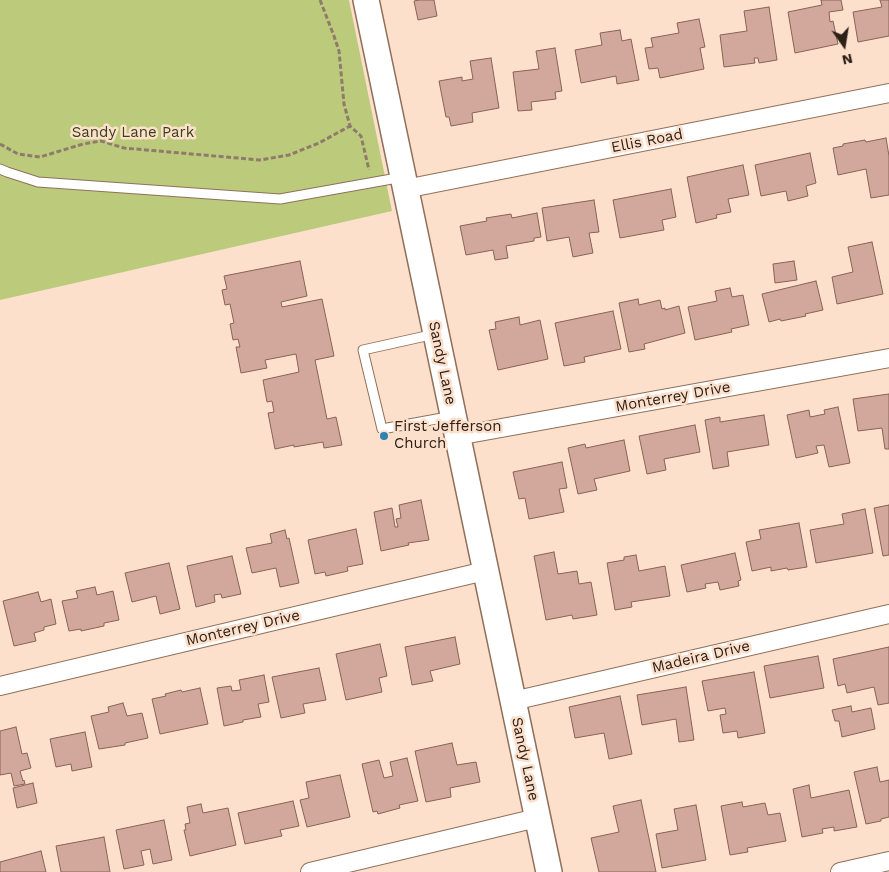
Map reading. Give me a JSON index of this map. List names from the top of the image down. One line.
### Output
{"streets":{"street":["Ellis Road","Sandy Lane","Monterrey Drive","Madeira Drive"]},"crossings":[["Ellis Road","Sandy Lane"],["Sandy Lane","Monterrey Drive"],["Sandy Lane","Madeira Drive"]],"parks":["Sandy Lane Park"],"places":["First Jefferson Church"],"north":"bottom"}
